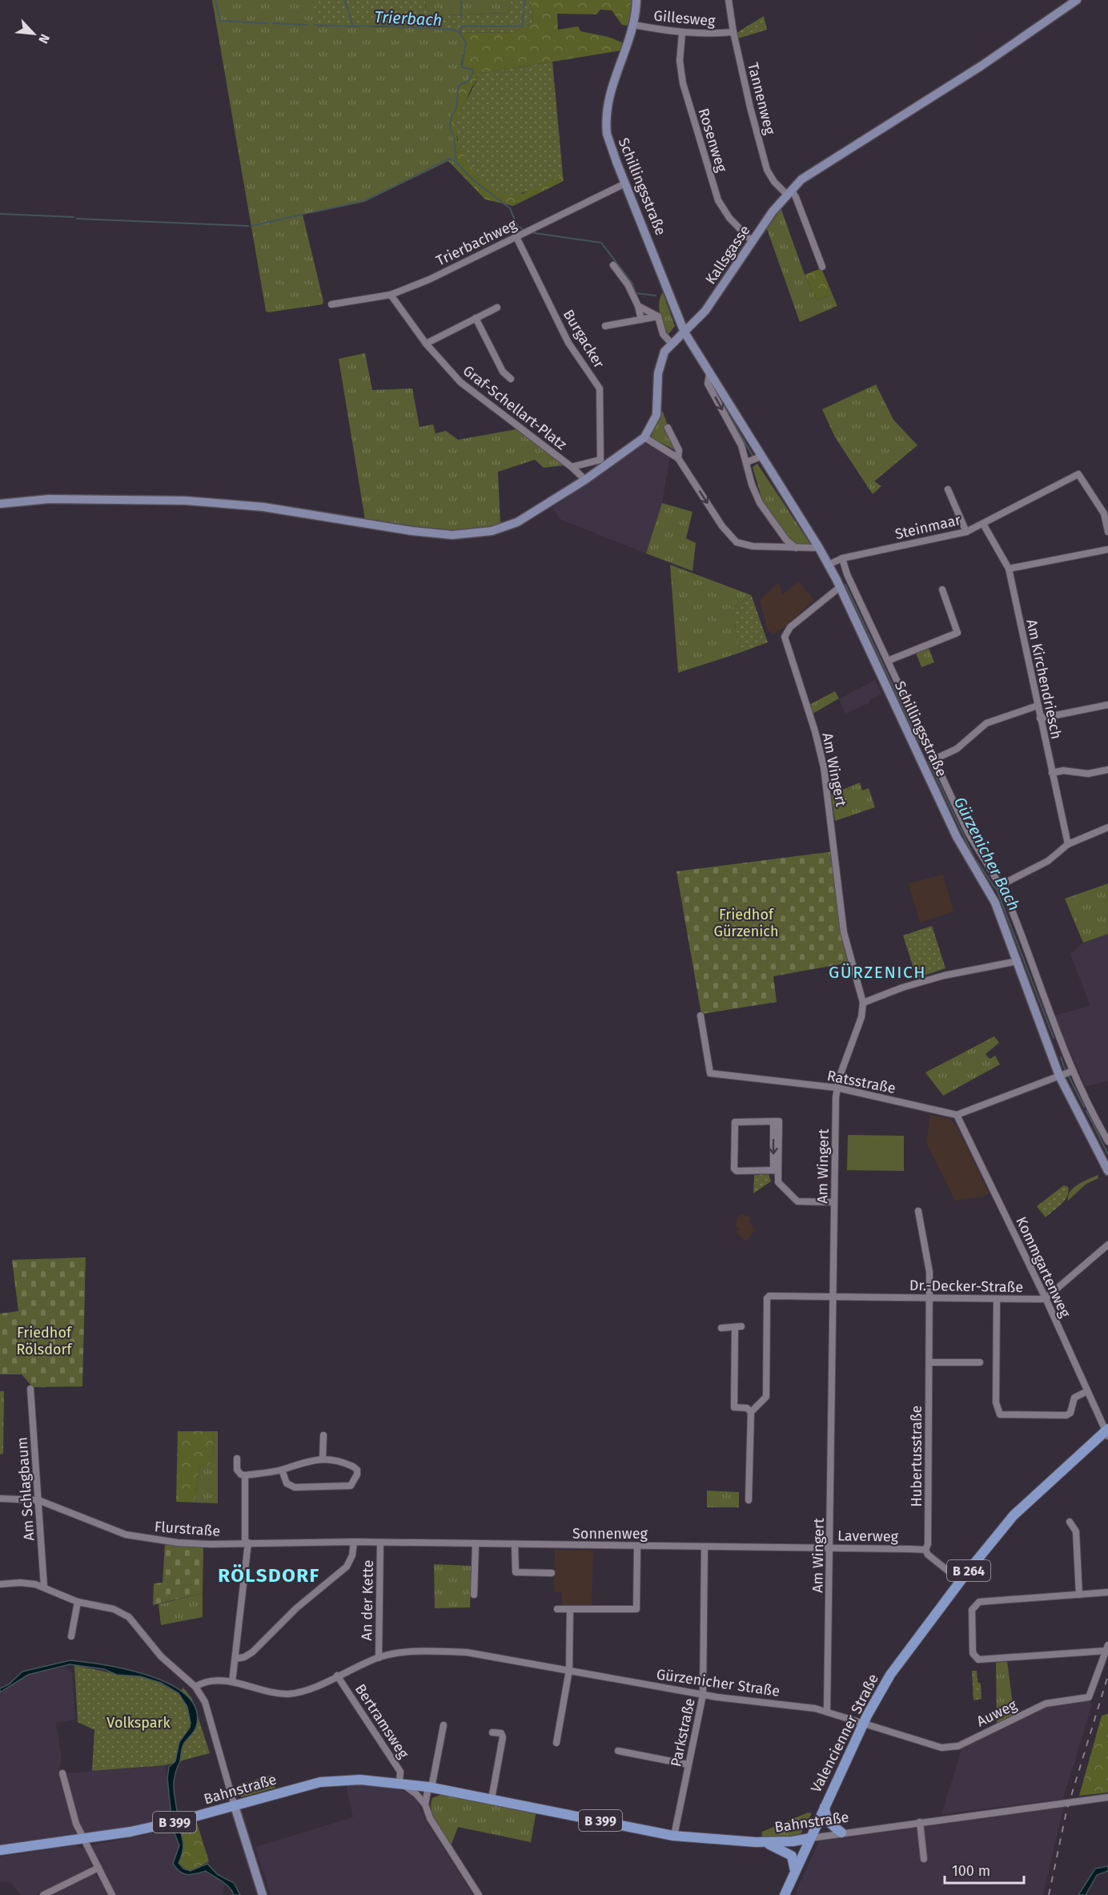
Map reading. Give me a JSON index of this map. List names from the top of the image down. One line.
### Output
{"streets":{"main road":["B 264","Valencienner Straße","Bahnstraße","B 399"],"street":["Gillesweg","Tannenweg","Rosenweg","Schillingsstraße","Trierbachweg","Kallsgasse","Burgacker","Graf-Schellart-Platz","Steinmaar","Am Kirchendriesch","Am Wingert","Ratsstraße","Kommgartenweg","Dr.-Decker-Straße","Hubertusstraße","Am Schlagbaum","Flurstraße","Sonnenweg","Laverweg","An der Kette","Gürzenicher Straße","Auweg","Bertramsweg","Parkstraße"]},"crossings":[["Gillesweg","Tannenweg"],["Gillesweg","Rosenweg"],["Gillesweg","Schillingsstraße"],["Tannenweg","Kallsgasse"],["Rosenweg","Kallsgasse"],["Schillingsstraße","Trierbachweg"],["Schillingsstraße","Kallsgasse"],["Schillingsstraße","Steinmaar"],["Schillingsstraße","Am Wingert"],["Trierbachweg","Burgacker"],["Trierbachweg","Graf-Schellart-Platz"],["Burgacker","Graf-Schellart-Platz"],["Steinmaar","Am Kirchendriesch"],["Am Wingert","Ratsstraße"],["Am Wingert","Dr.-Decker-Straße"],["Am Wingert","Laverweg"],["Am Wingert","Gürzenicher Straße"],["Ratsstraße","Kommgartenweg"],["Kommgartenweg","Dr.-Decker-Straße"],["Kommgartenweg","Valencienner Straße"],["Dr.-Decker-Straße","Hubertusstraße"],["Hubertusstraße","Laverweg"],["Am Schlagbaum","Flurstraße"],["Flurstraße","Sonnenweg"],["Flurstraße","An der Kette"],["Sonnenweg","Laverweg"],["Sonnenweg","An der Kette"],["Sonnenweg","Parkstraße"],["Laverweg","Parkstraße"],["An der Kette","Gürzenicher Straße"],["Gürzenicher Straße","Auweg"],["Gürzenicher Straße","Bertramsweg"],["Gürzenicher Straße","Parkstraße"],["Gürzenicher Straße","Valencienner Straße"],["Auweg","Valencienner Straße"],["Bertramsweg","Bahnstraße"],["Parkstraße","Bahnstraße"],["Valencienner Straße","Bahnstraße"]],"districts":["GÜRZENICH","RÖLSDORF"],"water":["Trierbach","Gürzenicher Bach"],"parks":["Friedhof Gürzenich","Friedhof Rölsdorf","Volkspark"],"scale_bar":"100 m","north":"bottom right"}
